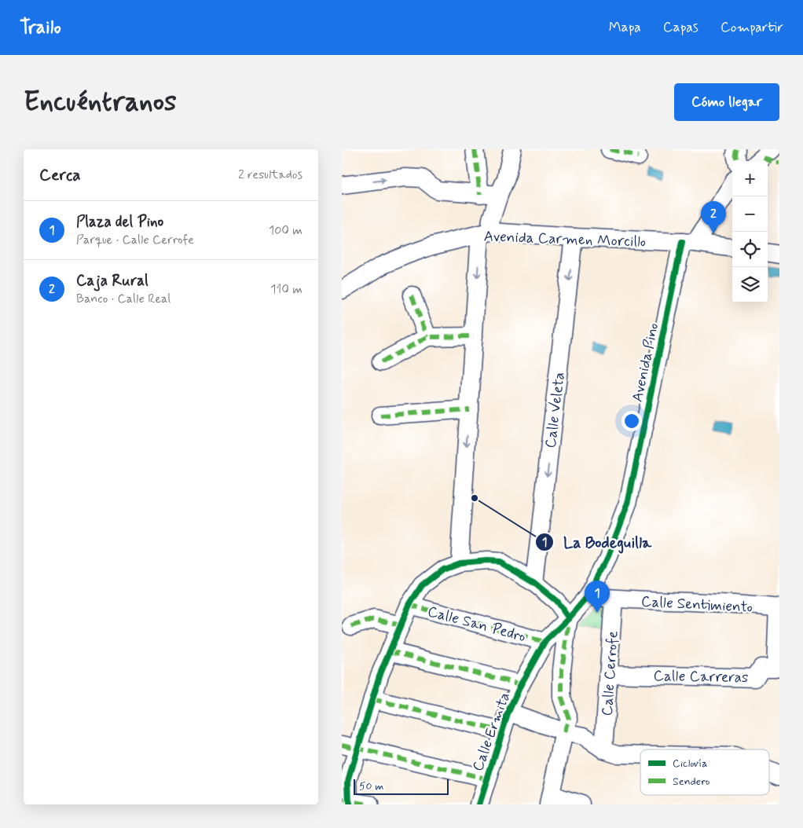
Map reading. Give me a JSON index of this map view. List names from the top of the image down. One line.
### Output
{"streets":{"street":["Avenida Carmen Morcillo","Avenida Pino","Calle Veleta","Calle Sentimiento","Calle San Pedro","Calle Cerrofe","Calle Carreras","Calle Ermita"]},"crossings":[["Avenida Carmen Morcillo","Avenida Pino"],["Avenida Carmen Morcillo","Calle Veleta"],["Avenida Pino","Calle Ermita"],["Calle Sentimiento","Calle Cerrofe"],["Calle Sentimiento","Calle Carreras"],["Calle San Pedro","Calle Ermita"],["Calle Cerrofe","Calle Carreras"]],"places":["La Bodeguilla"],"legend":["Ciclovía","Sendero"],"scale_bar":"50 m","page":{"header":"Trailo","nav":["Mapa","Capas","Compartir"],"buttons":"Cómo llegar","title":"Encuéntranos","heading":["Cerca","2 resultados"],"map_buttons":["+","−"],"list":[{"mark":"1","name":"Plaza del Pino","note":"Parque · Calle Cerrofe","value":"100 m"},{"mark":"2","name":"Caja Rural","note":"Banco · Calle Real","value":"110 m"}],"pins":["2","1"],"scale":"50 m"}}
